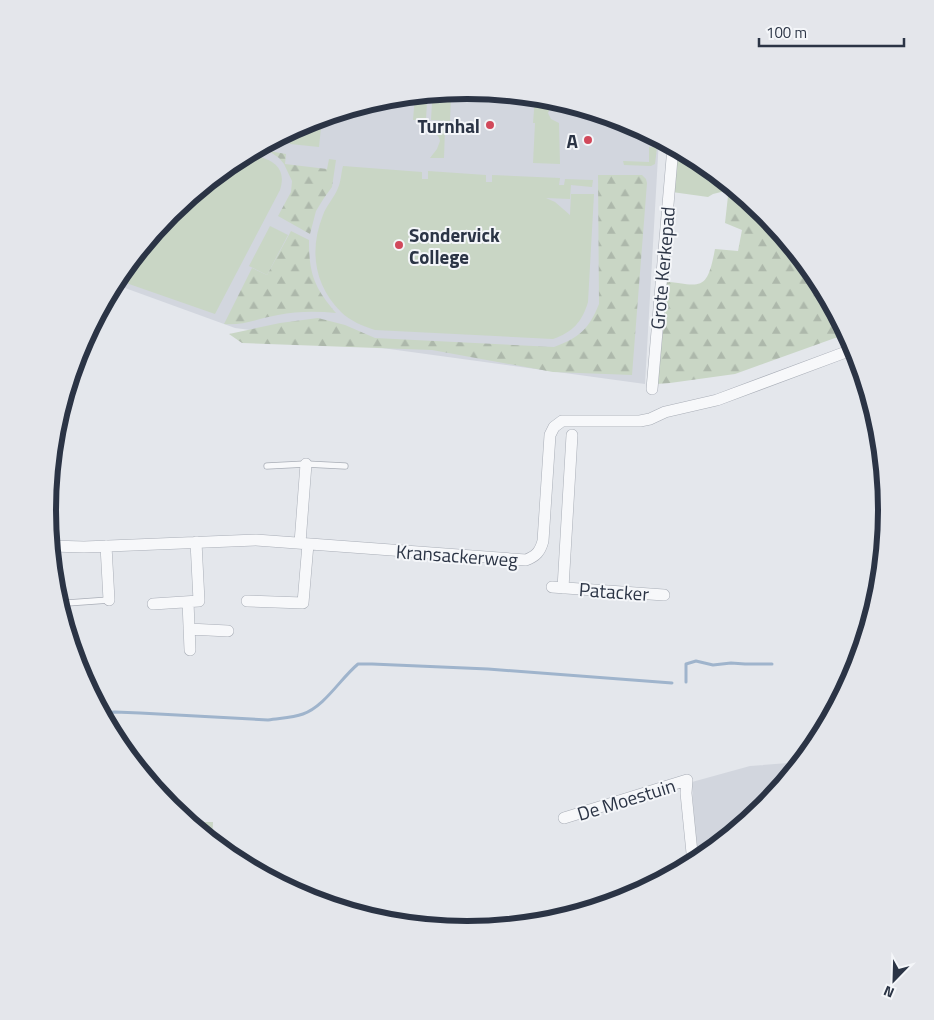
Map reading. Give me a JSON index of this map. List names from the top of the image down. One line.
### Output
{"streets":{"street":["Grote Kerkepad","Kransackerweg","Patacker","De Moestuin"]},"places":["Turnhal","A","Sondervick College"],"scale_bar":"100 m","north":"bottom left"}
